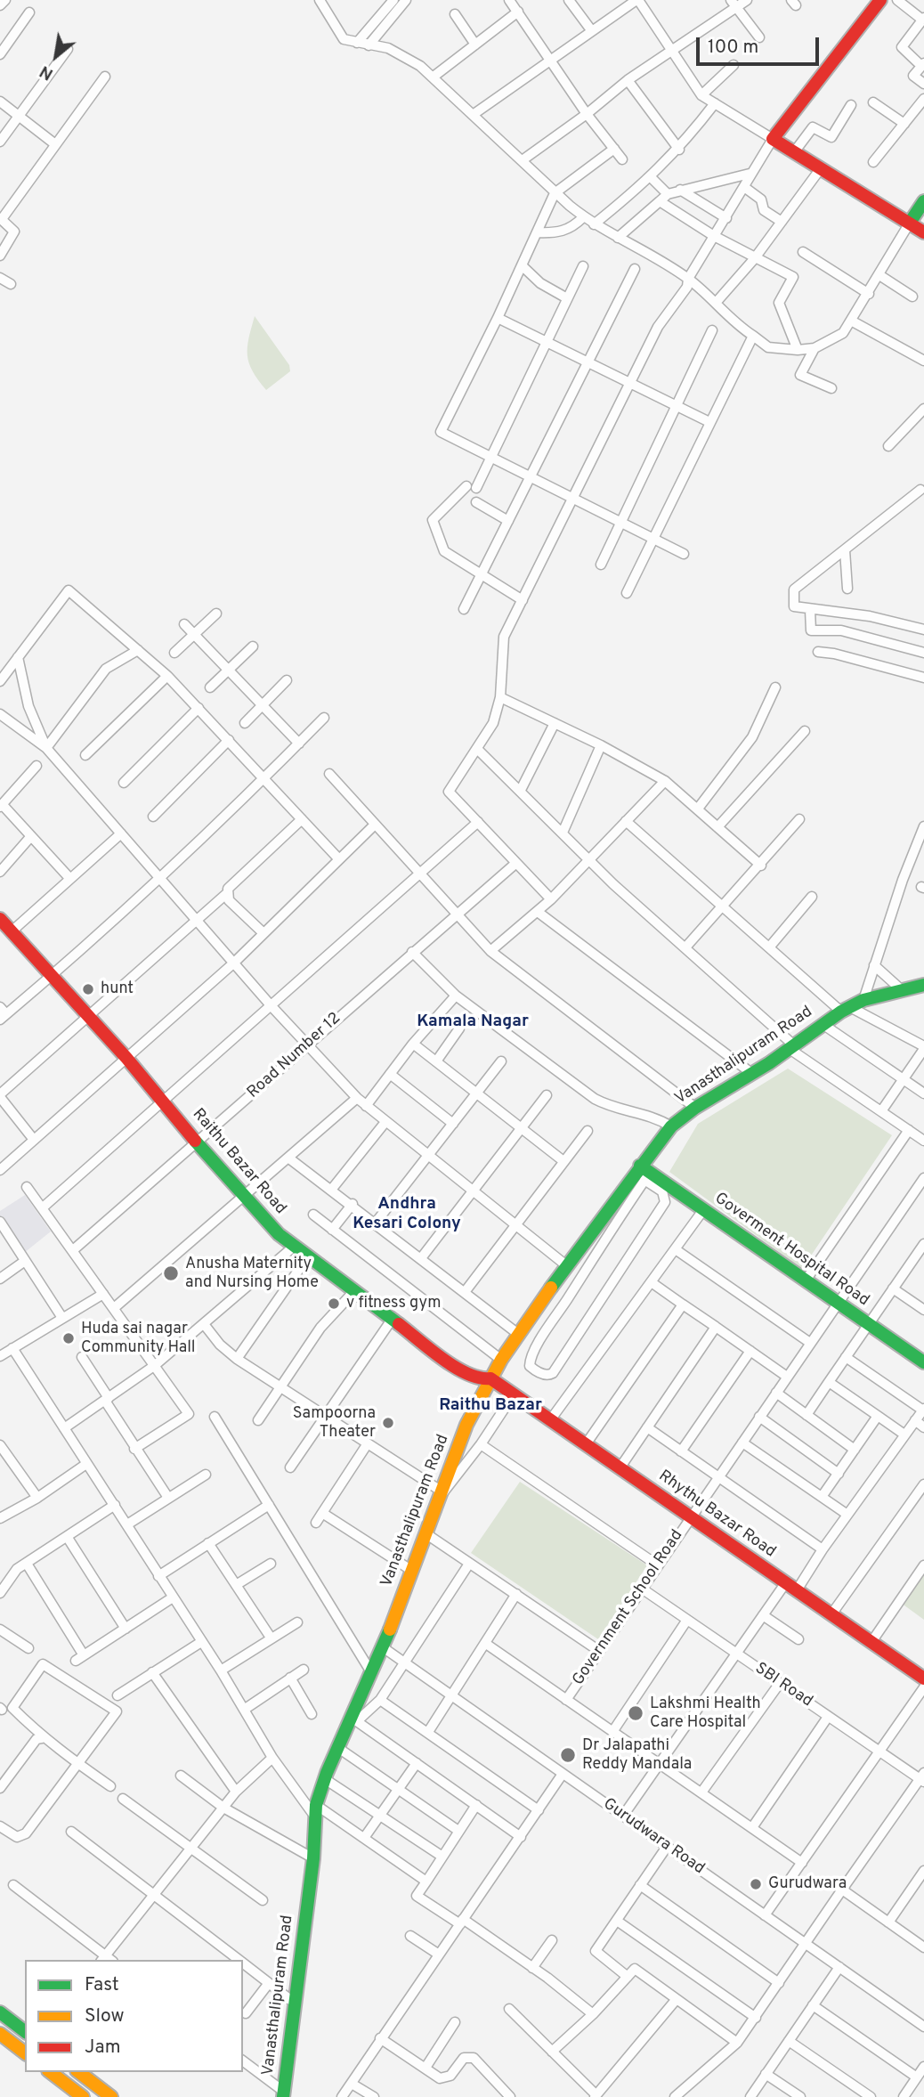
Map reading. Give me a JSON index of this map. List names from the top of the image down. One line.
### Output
{"streets":{"main road":["Vanasthalipuram Road","Raithu Bazar Road","Goverment Hospital Road","Rhythu Bazar Road"],"street":["Road Number 12","Government School Road","SBI Road","Gurudwara Road"]},"crossings":[["Road Number 12","Raithu Bazar Road"],["Vanasthalipuram Road","Raithu Bazar Road"],["Vanasthalipuram Road","Goverment Hospital Road"],["Vanasthalipuram Road","Rhythu Bazar Road"],["Vanasthalipuram Road","Gurudwara Road"],["Raithu Bazar Road","Rhythu Bazar Road"],["Goverment Hospital Road","Government School Road"],["Rhythu Bazar Road","Government School Road"],["Government School Road","SBI Road"]],"districts":["Kamala Nagar","Andhra Kesari Colony","Raithu Bazar"],"places":["hunt","Anusha Maternity and Nursing Home","v fitness gym","Huda sai nagar Community Hall","Sampoorna Theater","Lakshmi Health Care Hospital","Dr Jalapathi Reddy Mandala","Gurudwara"],"legend":["Fast","Slow","Jam"],"scale_bar":"100 m","north":"bottom left"}
